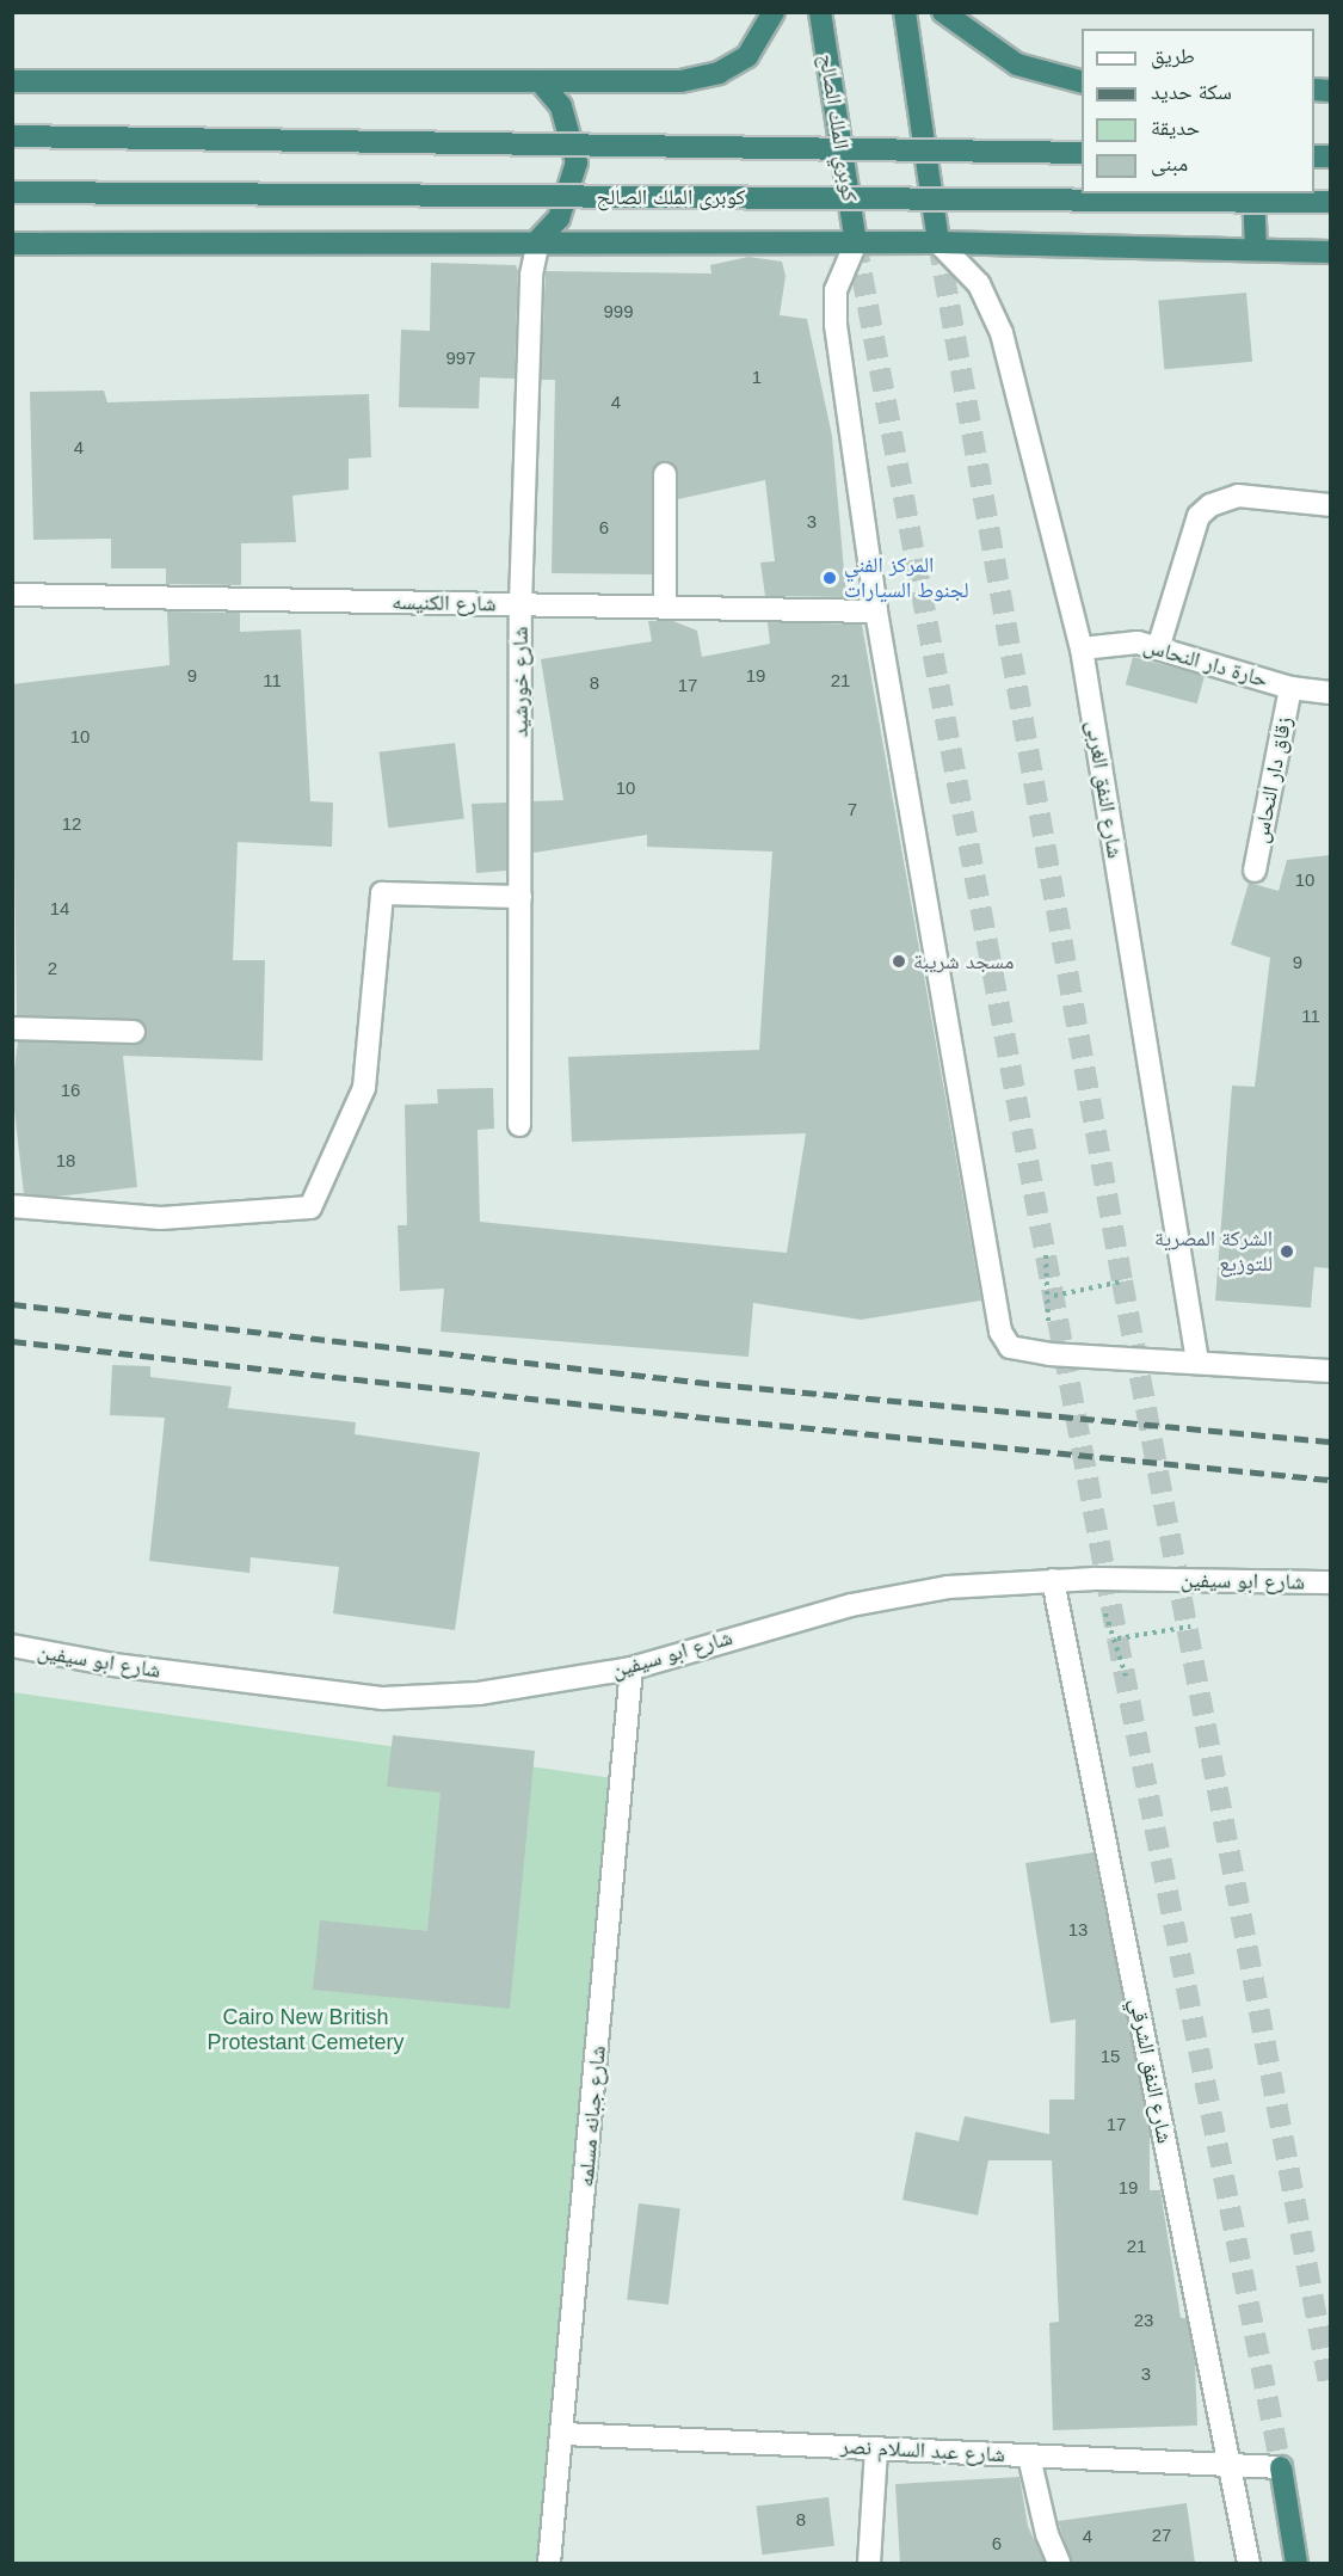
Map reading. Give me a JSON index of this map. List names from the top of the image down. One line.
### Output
{"streets":{"highway":["كوبري الملك الصالح","كوبرى الملك الصالح"],"street":["شارع الكنيسه","حارة دار النحاس","شارع خورشيد","زقاق دار النحاس","شارع النفق الغربى","شارع ابو سيفين","شارع النفق الشرقي","شارع جبانه مسلمه","شارع عبد السلام نصر"]},"crossings":[["شارع الكنيسه","شارع خورشيد"],["حارة دار النحاس","زقاق دار النحاس"],["حارة دار النحاس","شارع النفق الغربى"],["شارع ابو سيفين","شارع النفق الشرقي"],["شارع ابو سيفين","شارع جبانه مسلمه"],["شارع النفق الشرقي","شارع عبد السلام نصر"],["شارع جبانه مسلمه","شارع عبد السلام نصر"]],"parks":["Cairo New British Protestant Cemetery"],"places":["المركز الفني لجنوط السيارات","مسجد شريبة","الشركة المصرية للتوزيع"],"house_numbers":["999","997","1","4","4","3","6","9","19","11","21","8","17","10","10","7","12","10","14","9","2","11","16","18","13","15","17","19","21","23","3","8","27","4","6"],"legend":["طريق","سكة حديد","حديقة","مبنى"]}
